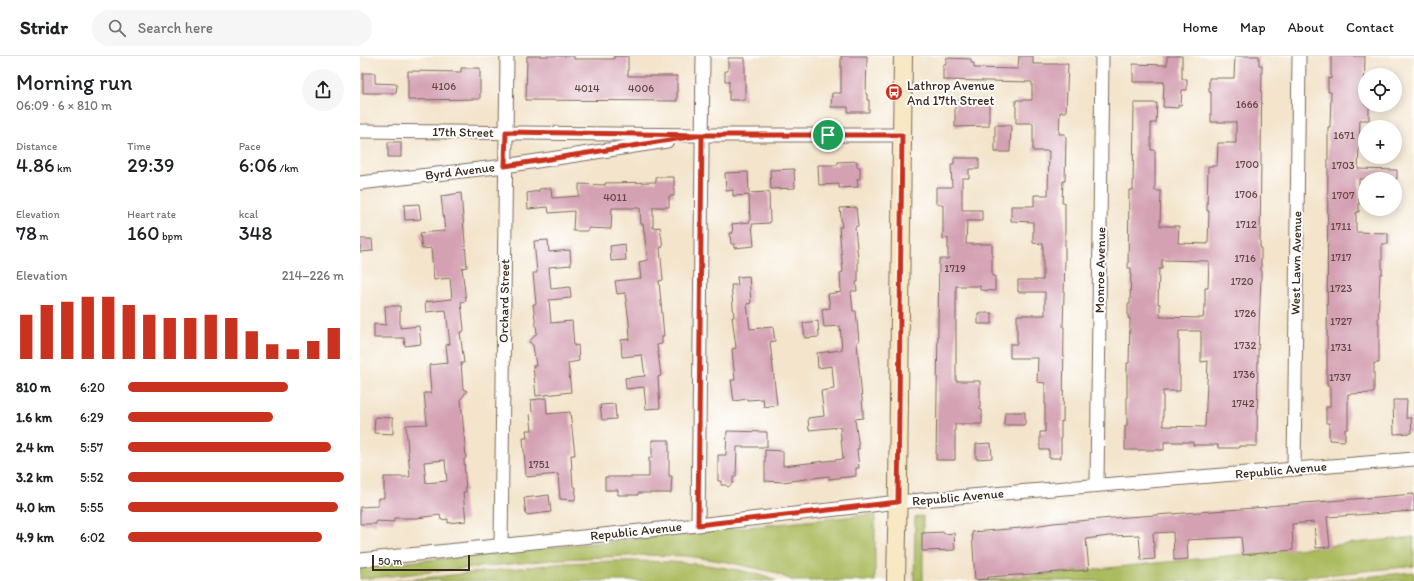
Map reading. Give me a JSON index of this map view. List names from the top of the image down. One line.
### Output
{"streets":{"street":["17th Street","Byrd Avenue","West Lawn Avenue","Monroe Avenue","Orchard Street","Republic Avenue"]},"crossings":[["17th Street","Byrd Avenue"],["17th Street","Orchard Street"],["Byrd Avenue","Orchard Street"],["West Lawn Avenue","Republic Avenue"],["Monroe Avenue","Republic Avenue"],["Orchard Street","Republic Avenue"]],"places":{"bus stop":["Lathrop Avenue And 17th Street"]},"house_numbers":["4106","4014","4006","1666","1671","1700","1703","1706","1707","4011","1712","1711","1717","1716","1719","1720","1723","1726","1727","1732","1731","1736","1737","1742","1751"],"scale_bar":"50 m","page":{"header":"Stridr","search":"Search here","nav":["Home","Map","About","Contact"],"heading":["Morning run","06:09 · 6 × 810 m"],"map_buttons":["+","−"],"stats":[["Distance","4.86 km"],["Time","29:39"],["Pace","6:06 /km"],["Elevation","78 m"],["Heart rate","160 bpm"],["kcal","348"]],"chart":["Elevation","214–226 m"],"list":[{"name":"810 m","note":"6:20"},{"name":"1.6 km","note":"6:29"},{"name":"2.4 km","note":"5:57"},{"name":"3.2 km","note":"5:52"},{"name":"4.0 km","note":"5:55"},{"name":"4.9 km","note":"6:02"}],"scale":"50 m"}}
